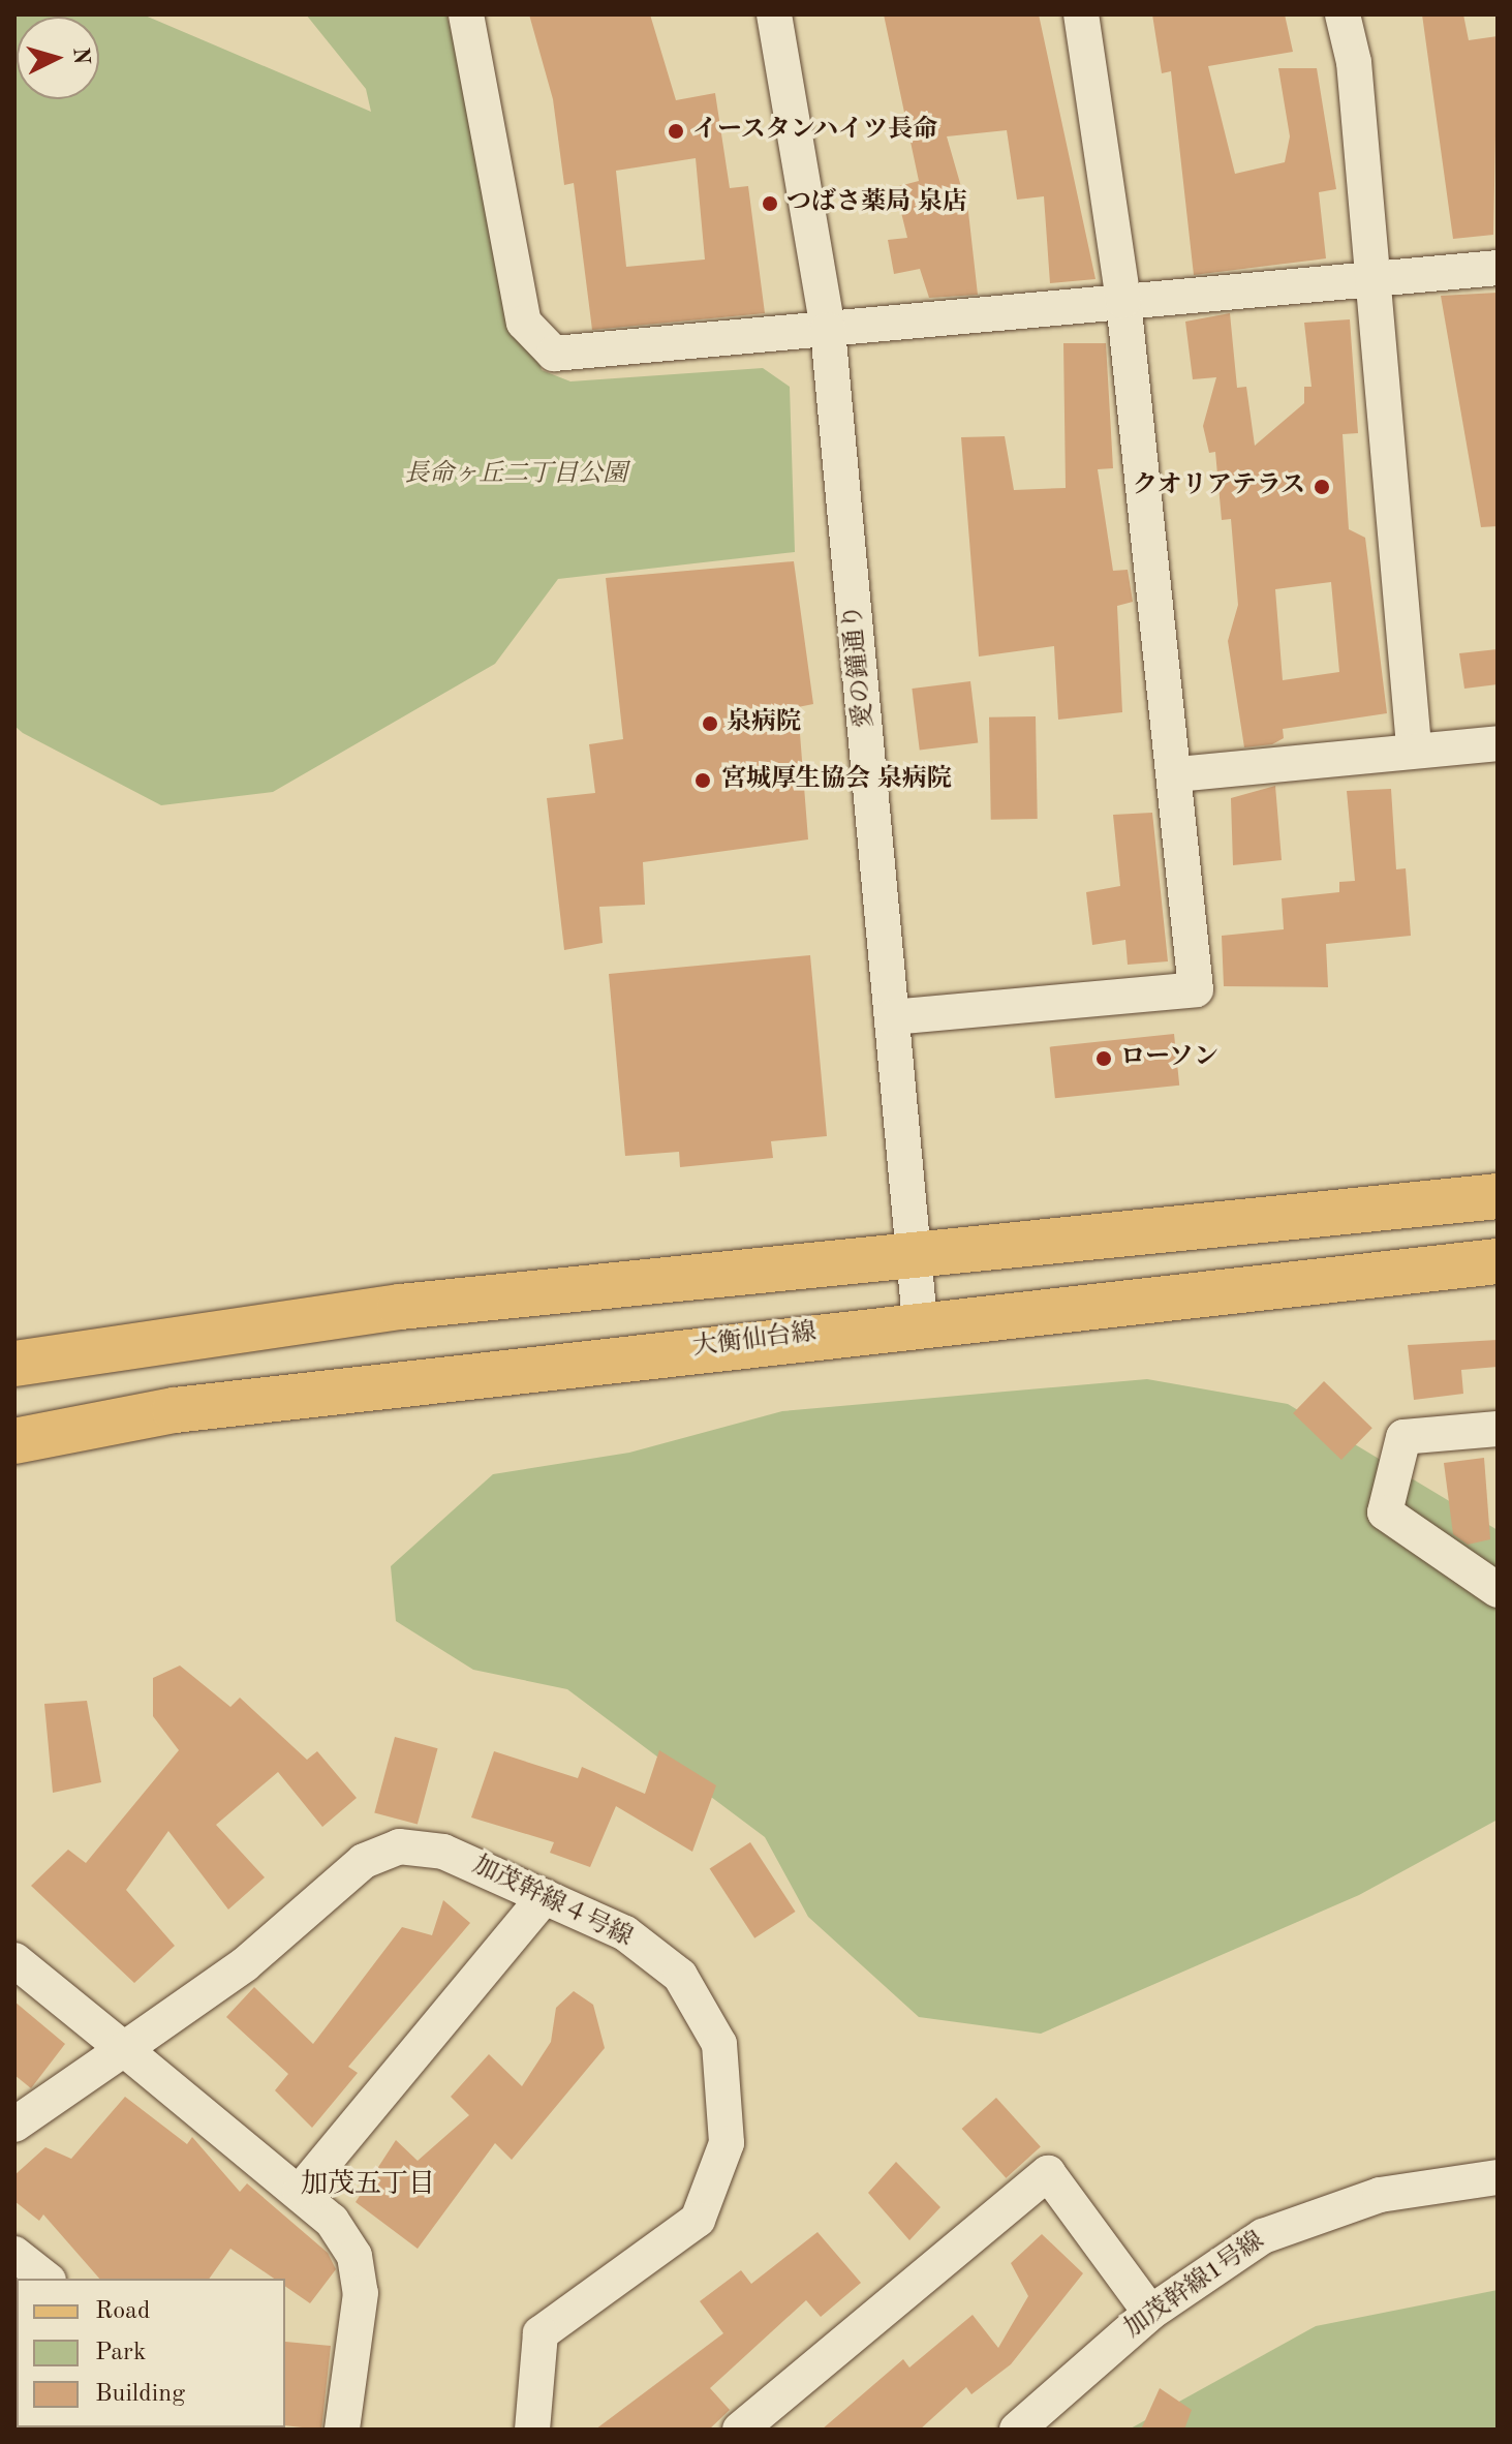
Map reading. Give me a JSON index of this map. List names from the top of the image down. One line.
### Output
{"streets":{"main road":["大衡仙台線"],"street":["愛の鐘通り","加茂幹線４号線","加茂幹線1号線"]},"crossings":[["愛の鐘通り","大衡仙台線"]],"districts":["加茂五丁目"],"parks":["長命ヶ丘二丁目公園"],"places":["イースタンハイツ長命","つばさ薬局 泉店","クオリアテラス","泉病院","宮城厚生協会 泉病院","ローソン"],"legend":["Road","Park","Building"],"north":"right"}
